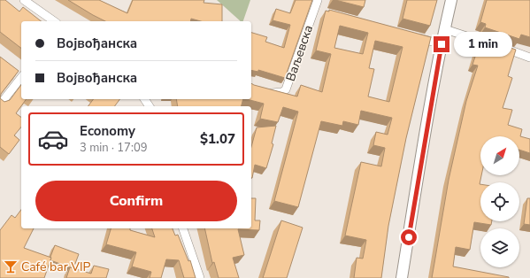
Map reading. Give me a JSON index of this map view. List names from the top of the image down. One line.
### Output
{"streets":{"street":["Ваљевска"]},"places":{"bar":["Café bar VIP"]},"north":"top right","page":{"banner":["Војвођанска","Војвођанска"],"bubble":"1 min","list":[{"name":"Economy","note":"3 min · 17:09","value":"$1.07"}],"buttons":"Confirm"}}
